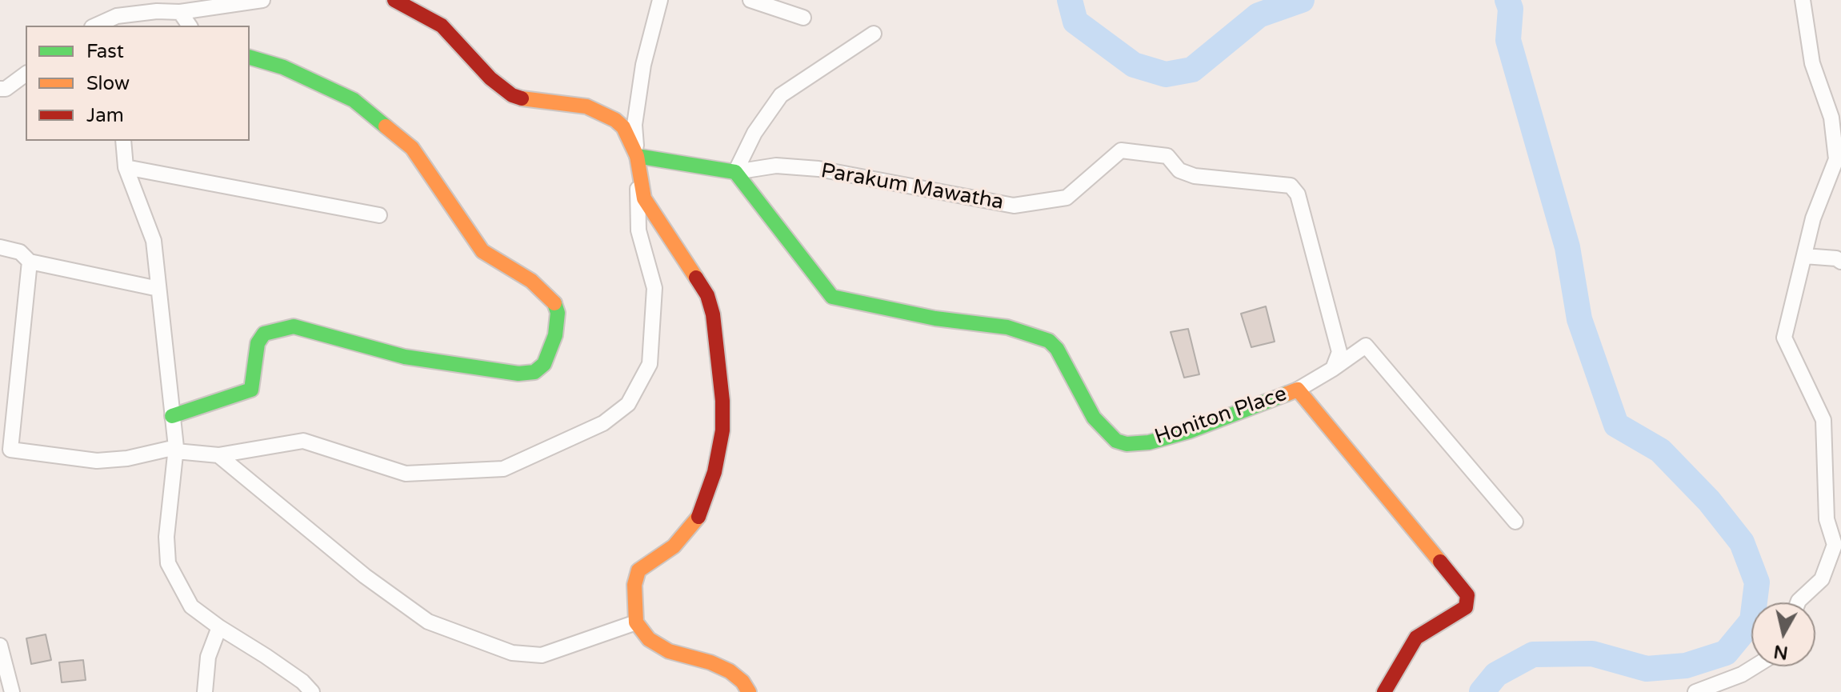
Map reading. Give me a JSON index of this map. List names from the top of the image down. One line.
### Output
{"streets":{"street":["Parakum Mawatha","Honiton Place"]},"crossings":[["Parakum Mawatha","Honiton Place"]],"legend":["Fast","Slow","Jam"],"north":"bottom"}
